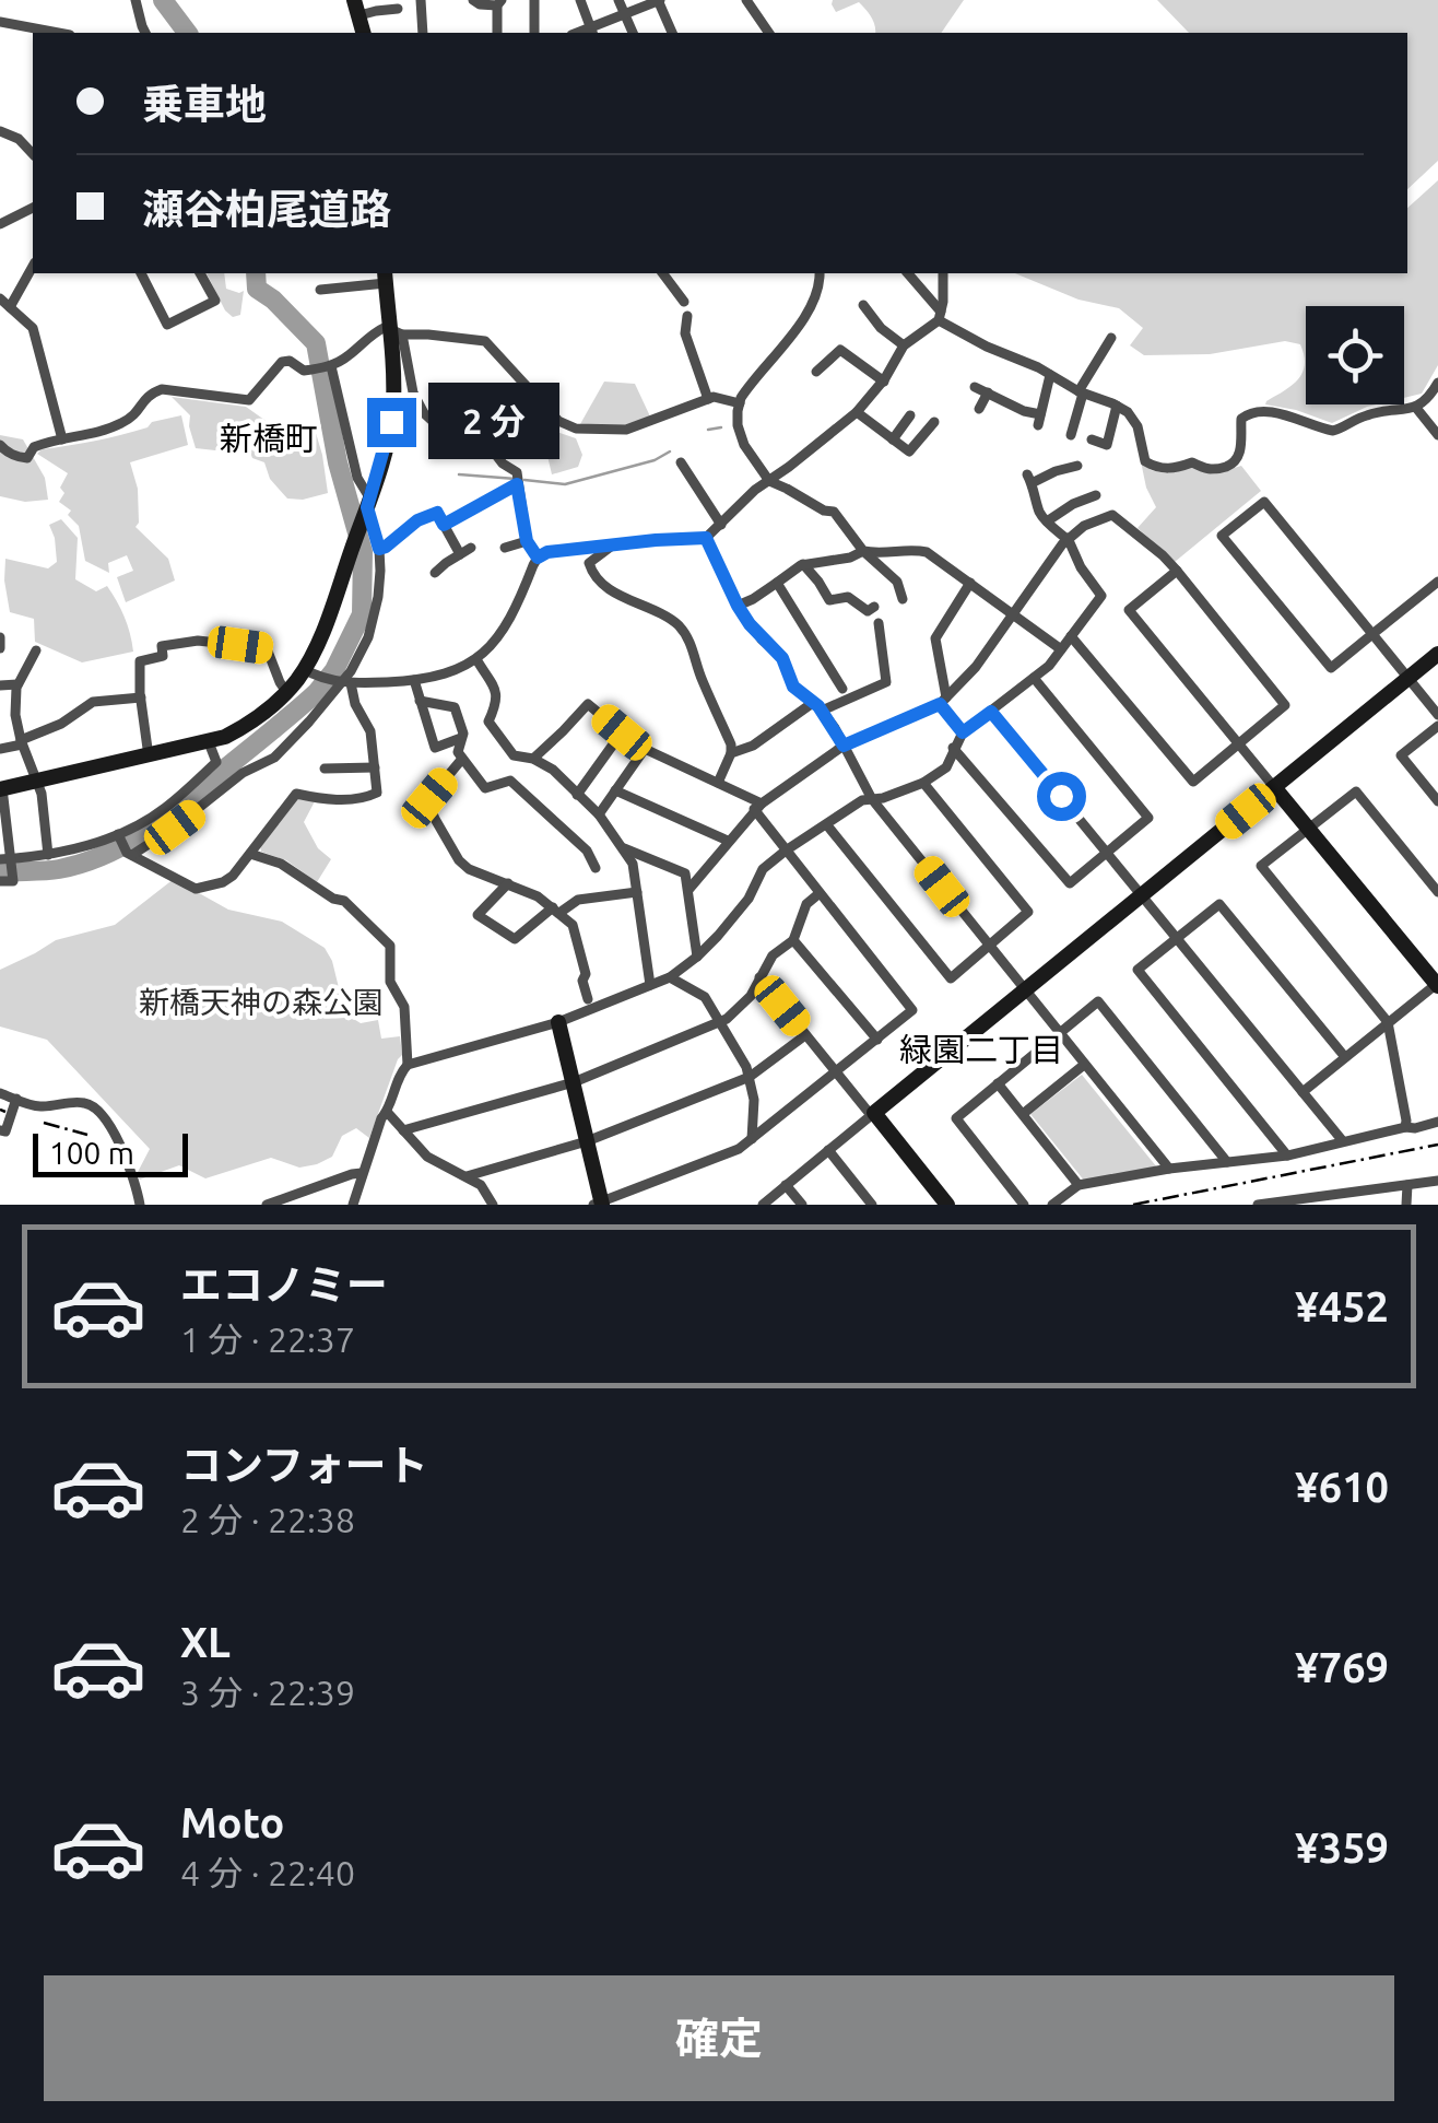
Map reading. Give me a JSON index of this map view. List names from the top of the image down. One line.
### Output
{"districts":["新橋町","緑園二丁目"],"parks":["新橋天神の森公園"],"scale_bar":"100 m","page":{"banner":["乗車地","瀬谷柏尾道路"],"bubble":"2 分","scale":"100 m","list":[{"name":"エコノミー","note":"1 分 · 22:37","value":"¥452"},{"name":"コンフォート","note":"2 分 · 22:38","value":"¥610"},{"name":"XL","note":"3 分 · 22:39","value":"¥769"},{"name":"Moto","note":"4 分 · 22:40","value":"¥359"}],"buttons":"確定"}}
